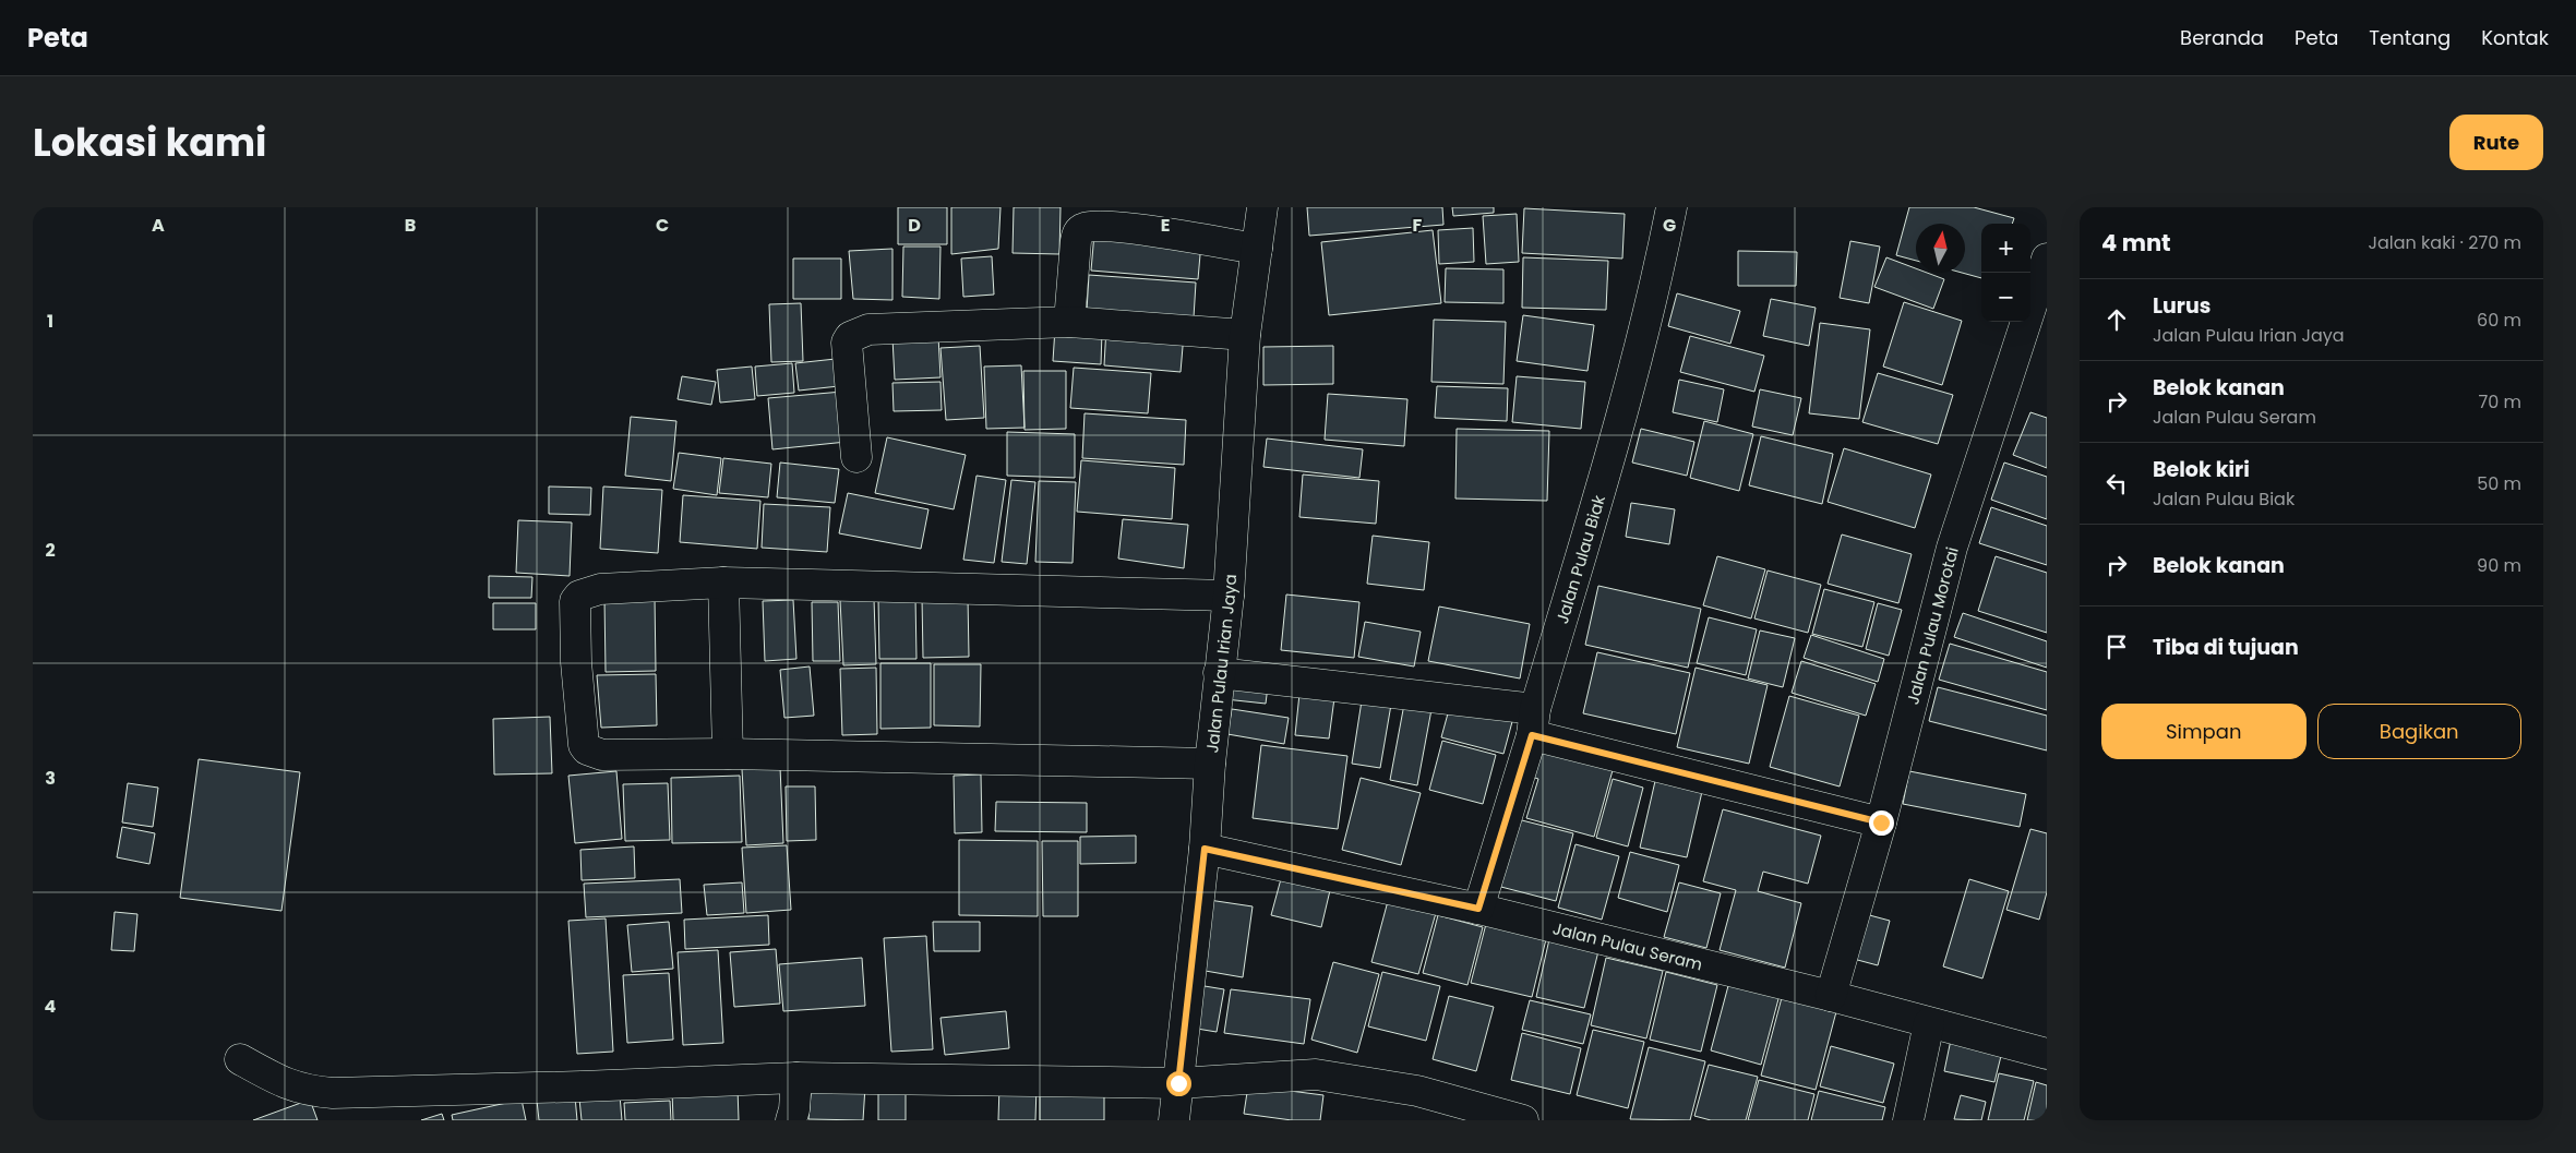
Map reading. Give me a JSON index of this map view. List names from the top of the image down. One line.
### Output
{"streets":{"street":["Jalan Pulau Biak","Jalan Pulau Morotai","Jalan Pulau Irian Jaya","Jalan Pulau Seram"]},"crossings":[["Jalan Pulau Biak","Jalan Pulau Seram"],["Jalan Pulau Morotai","Jalan Pulau Seram"],["Jalan Pulau Irian Jaya","Jalan Pulau Seram"]],"north":"top","page":{"header":"Peta","nav":["Beranda","Peta","Tentang","Kontak"],"title":"Lokasi kami","buttons":["Rute",["Simpan","Bagikan"]],"heading":["4 mnt","Jalan kaki · 270 m"],"map_buttons":["+","−"],"list":[["Lurus","Jalan Pulau Irian Jaya","60 m"],["Belok kanan","Jalan Pulau Seram","70 m"],["Belok kiri","Jalan Pulau Biak","50 m"],["Belok kanan","90 m"],"Tiba di tujuan"]},"grid":{"columns":["A","B","C","D","E","F","G"],"rows":["1","2","3","4"]}}
